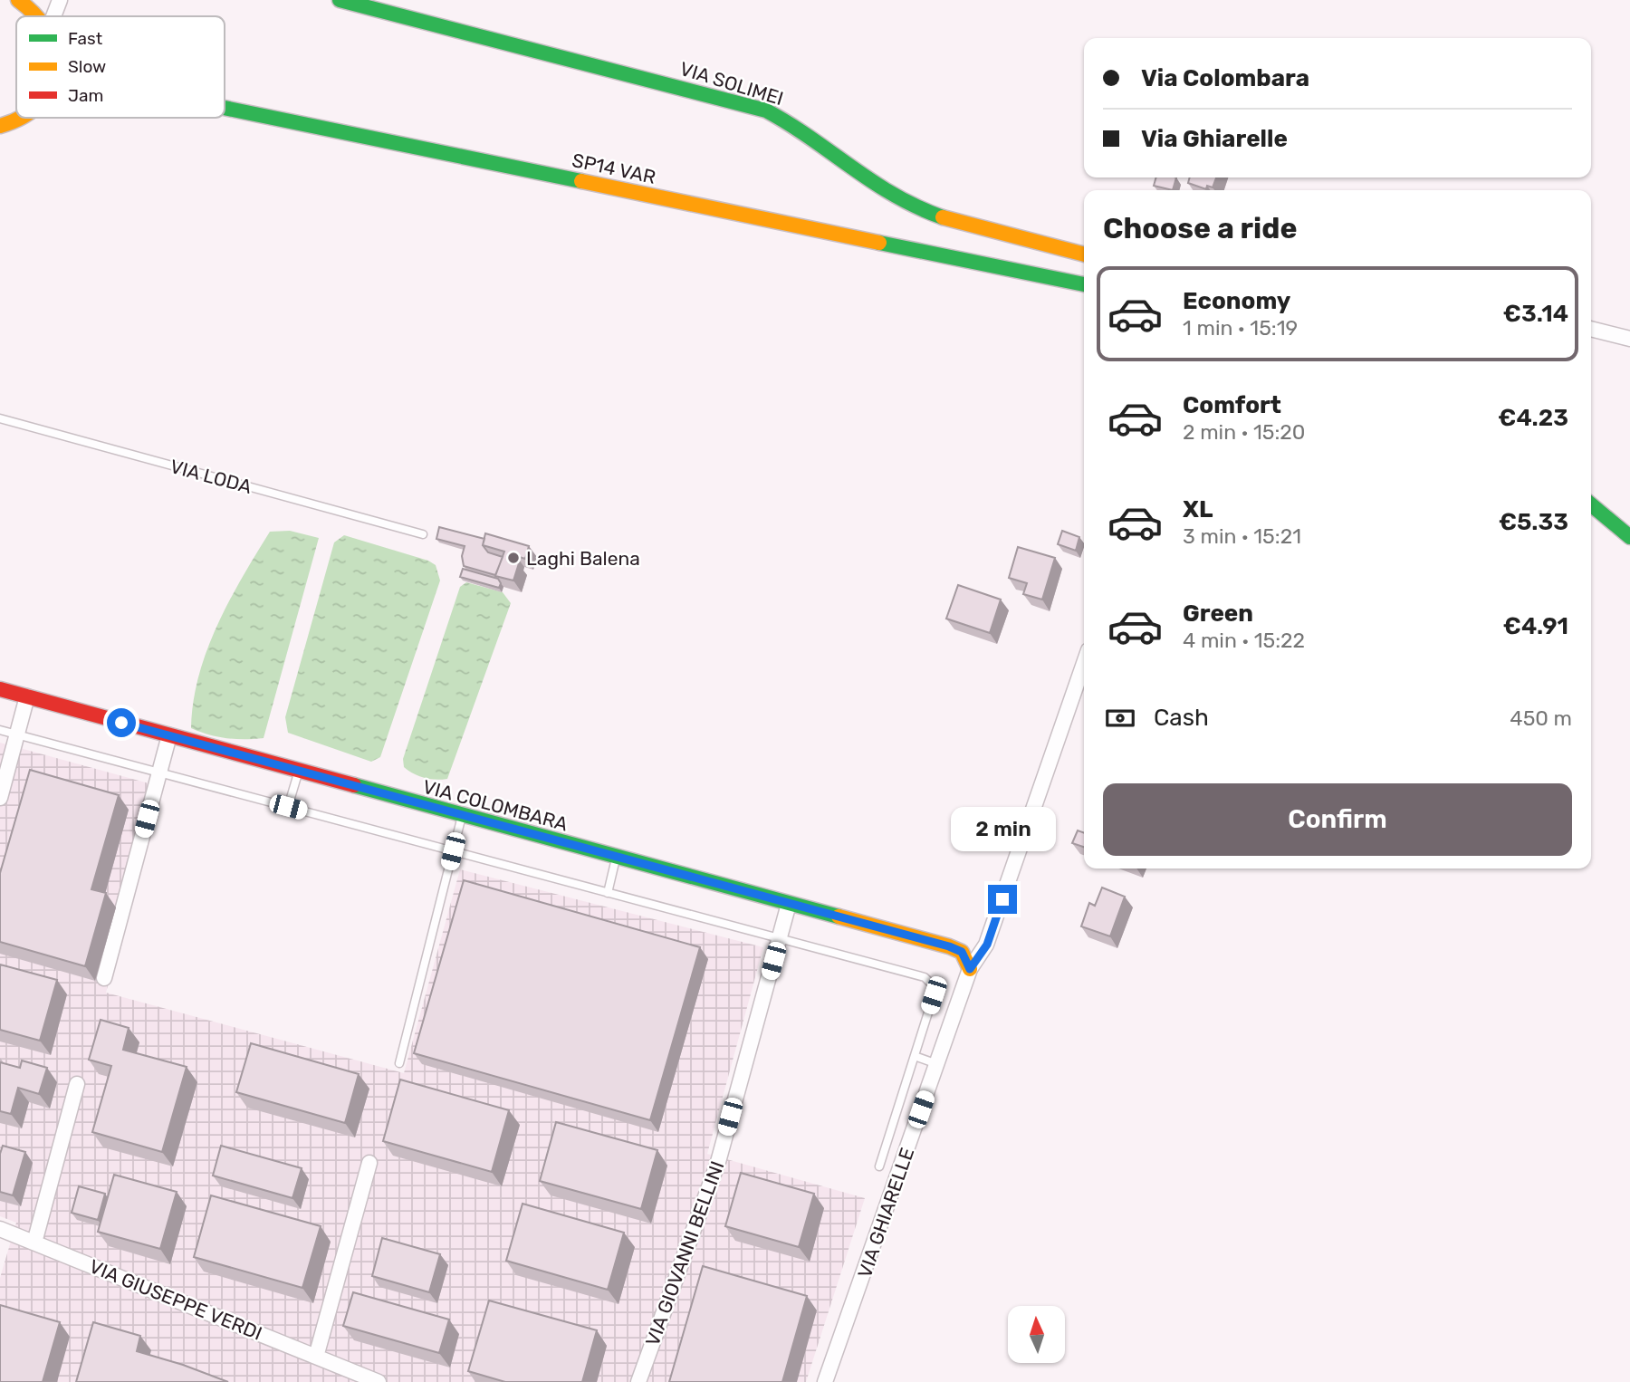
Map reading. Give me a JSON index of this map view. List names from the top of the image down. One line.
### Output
{"streets":{"street":["VIA SOLIMEI","SP14 VAR","VIA COLOMBARA","VIA GHIARELLE","VIA GIOVANNI BELLINI","VIA GIUSEPPE VERDI"],"lane":["VIA LODA"]},"crossings":[["VIA COLOMBARA","VIA GHIARELLE"],["VIA COLOMBARA","VIA GIOVANNI BELLINI"]],"places":["Laghi Balena"],"legend":["Fast","Slow","Jam"],"north":"top","page":{"banner":["Via Colombara","Via Ghiarelle"],"heading":"Choose a ride","list":[{"name":"Economy","note":"1 min · 15:19","value":"€3.14"},{"name":"Comfort","note":"2 min · 15:20","value":"€4.23"},{"name":"XL","note":"3 min · 15:21","value":"€5.33"},{"name":"Green","note":"4 min · 15:22","value":"€4.91"}],"pay":["Cash","450 m"],"buttons":"Confirm","bubble":"2 min"}}
